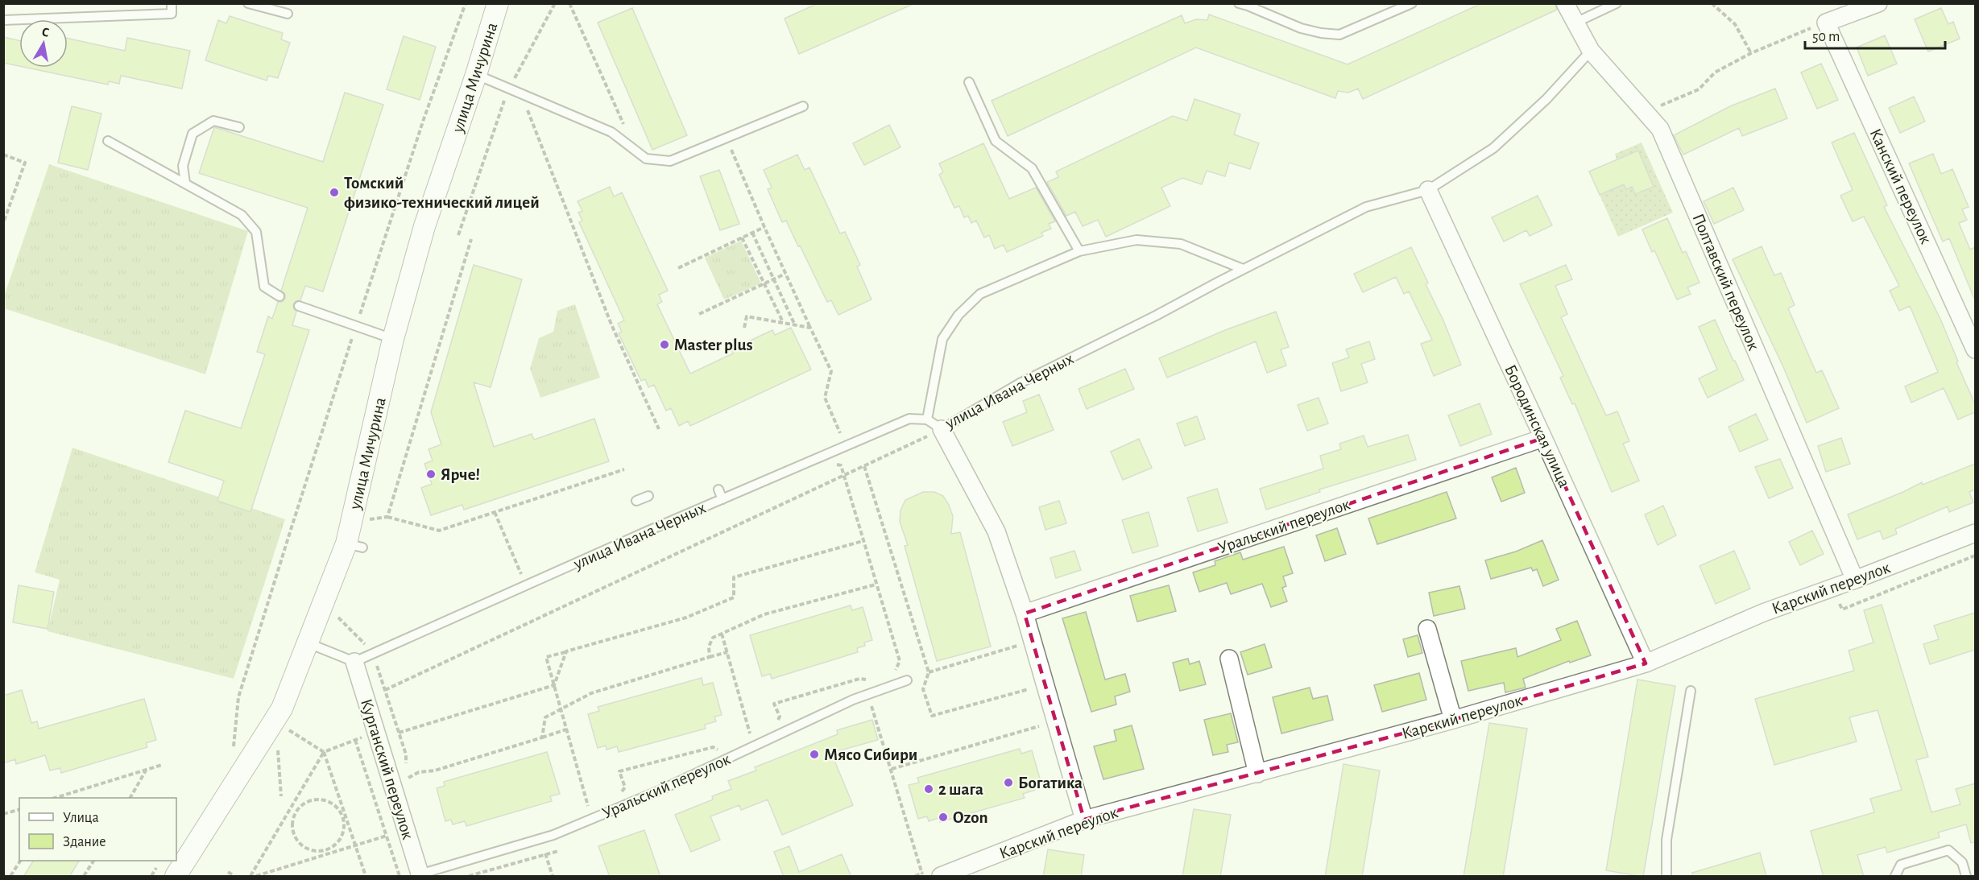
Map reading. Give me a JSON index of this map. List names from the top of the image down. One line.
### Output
{"streets":{"street":["улица Мичурина","Канский переулок","Полтавский переулок","Бородинская улица","Уральский переулок","Карский переулок","Курганский переулок"],"lane":["улица Ивана Черных"]},"crossings":[["Полтавский переулок","улица Ивана Черных"],["Полтавский переулок","Карский переулок"],["улица Ивана Черных","Бородинская улица"],["улица Ивана Черных","Курганский переулок"],["Бородинская улица","Уральский переулок"],["Бородинская улица","Карский переулок"],["Уральский переулок","Курганский переулок"]],"places":["Томский физико-технический лицей","Master plus","Ярче!","Мясо Сибири","Богатика","2 шага","Ozon"],"legend":["Улица","Здание"],"scale_bar":"50 m","north":"top"}
